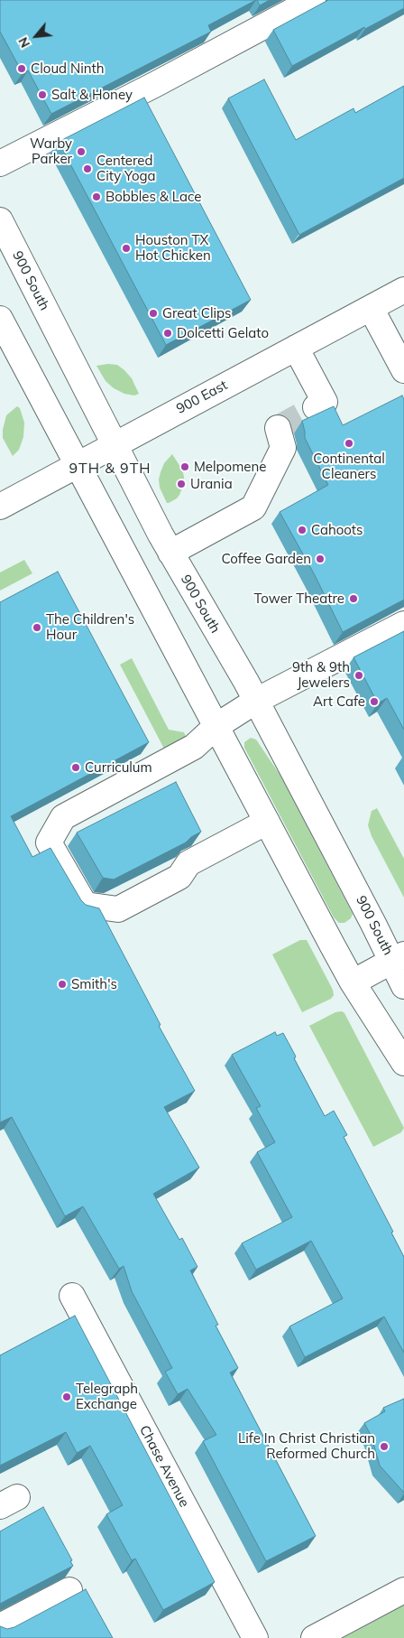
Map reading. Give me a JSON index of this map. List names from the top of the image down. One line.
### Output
{"streets":{"street":["900 South","900 East","Chase Avenue"]},"crossings":[["900 South","900 East"]],"districts":["9TH & 9TH"],"places":["Cloud Ninth","Salt & Honey","Warby Parker","Centered City Yoga","Bobbles & Lace","Houston TX Hot Chicken","Great Clips","Dolcetti Gelato","Continental Cleaners","Melpomene","Urania","Cahoots","Coffee Garden","Tower Theatre","The Children's Hour","9th & 9th Jewelers","Art Cafe","Curriculum","Smith's","Telegraph Exchange","Life In Christ Christian Reformed Church"],"north":"bottom left"}
